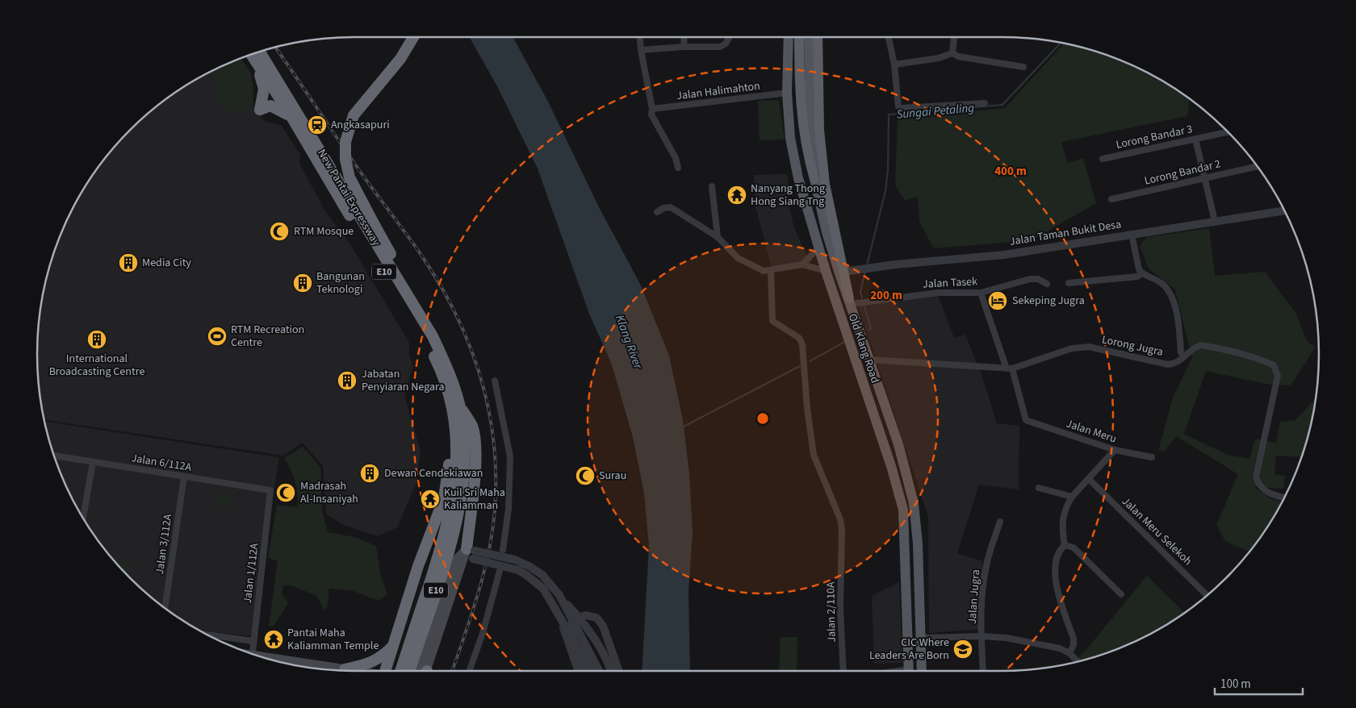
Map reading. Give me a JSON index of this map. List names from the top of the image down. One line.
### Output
{"streets":{"highway":["New Pantai Expressway","E10"],"main road":["Old Klang Road"],"street":["Jalan Halimahton","Lorong Bandar 3","Lorong Bandar 2","Jalan Taman Bukit Desa","Jalan Tasek","Lorong Jugra","Jalan Meru","Jalan 6/112A","Jalan Meru Selekoh","Jalan 3/112A","Jalan 1/112A","Jalan Jugra","Jalan 2/110A"]},"crossings":[["Jalan Halimahton","Old Klang Road"],["Jalan Tasek","Old Klang Road"],["Lorong Jugra","Old Klang Road"],["Lorong Jugra","Jalan Meru"],["Jalan 6/112A","Jalan 3/112A"],["Jalan 6/112A","Jalan 1/112A"]],"water":["Sungai Petaling","Klang River"],"places":{"station":["Angkasapuri"],"temple":["Nanyang Thong Hong Siang Tng","Kuil Sri Maha Kaliamman","Pantai Maha Kaliamman Temple"],"mosque":["RTM Mosque","Surau","Madrasah Al-Insaniyah"],"building":["Media City","Bangunan Teknologi","International Broadcasting Centre","Jabatan Penyiaran Negara","Dewan Cendekiawan"],"hotel":["Sekeping Jugra"],"sports":["RTM Recreation Centre"],"school or university":["CIC Where Leaders Are Born"]},"scale_bar":"100 m","rings":["400 m","200 m"]}
